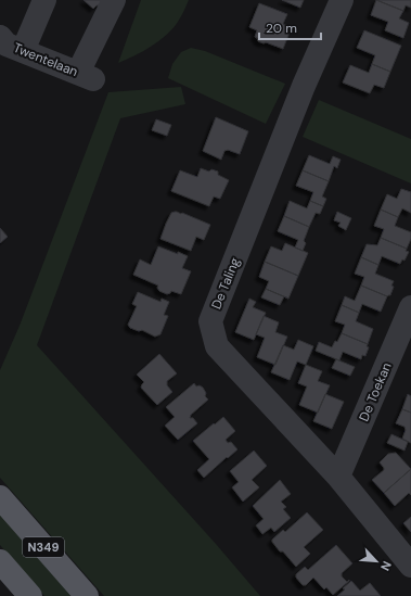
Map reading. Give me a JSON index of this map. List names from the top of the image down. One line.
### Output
{"streets":{"main road":["N349"],"street":["Twentelaan","De Taling","De Toekan"]},"crossings":[["De Taling","De Toekan"]],"scale_bar":"20 m","north":"bottom right"}
